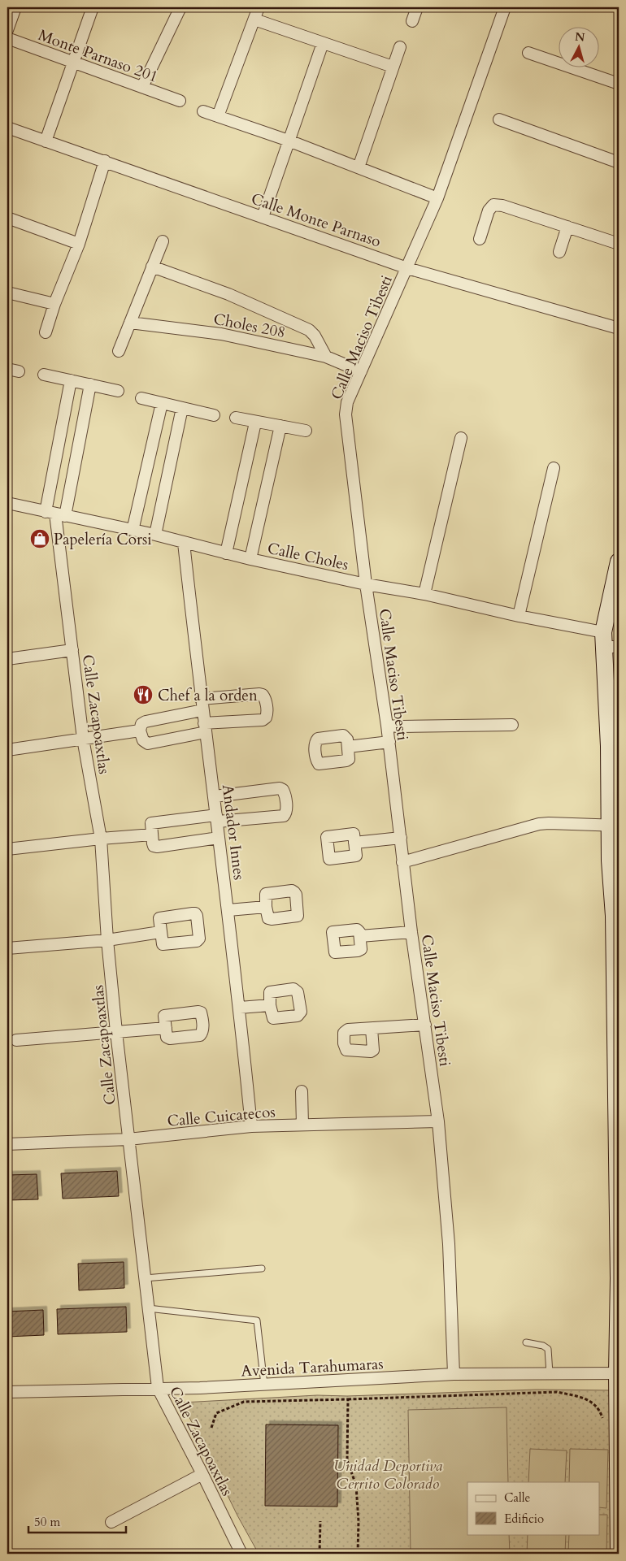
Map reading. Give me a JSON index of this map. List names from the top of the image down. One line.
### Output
{"streets":{"street":["Monte Parnaso 201","Calle Monte Parnaso","Choles 208","Calle Maciso Tibesti","Calle Choles","Calle Zacapoaxtlas","Andador Innes","Calle Cuicatecos","Avenida Tarahumaras"]},"crossings":[["Calle Monte Parnaso","Calle Maciso Tibesti"],["Choles 208","Calle Maciso Tibesti"],["Calle Maciso Tibesti","Calle Choles"],["Calle Maciso Tibesti","Calle Cuicatecos"],["Calle Maciso Tibesti","Avenida Tarahumaras"],["Calle Choles","Calle Zacapoaxtlas"],["Calle Choles","Andador Innes"],["Calle Zacapoaxtlas","Calle Cuicatecos"],["Calle Zacapoaxtlas","Avenida Tarahumaras"],["Andador Innes","Calle Cuicatecos"]],"parks":["Unidad Deportiva Cerrito Colorado"],"places":{"shop":["Papelería Corsi"],"restaurant":["Chef a la orden"]},"legend":["Calle","Edificio"],"scale_bar":"50 m","north":"top"}
